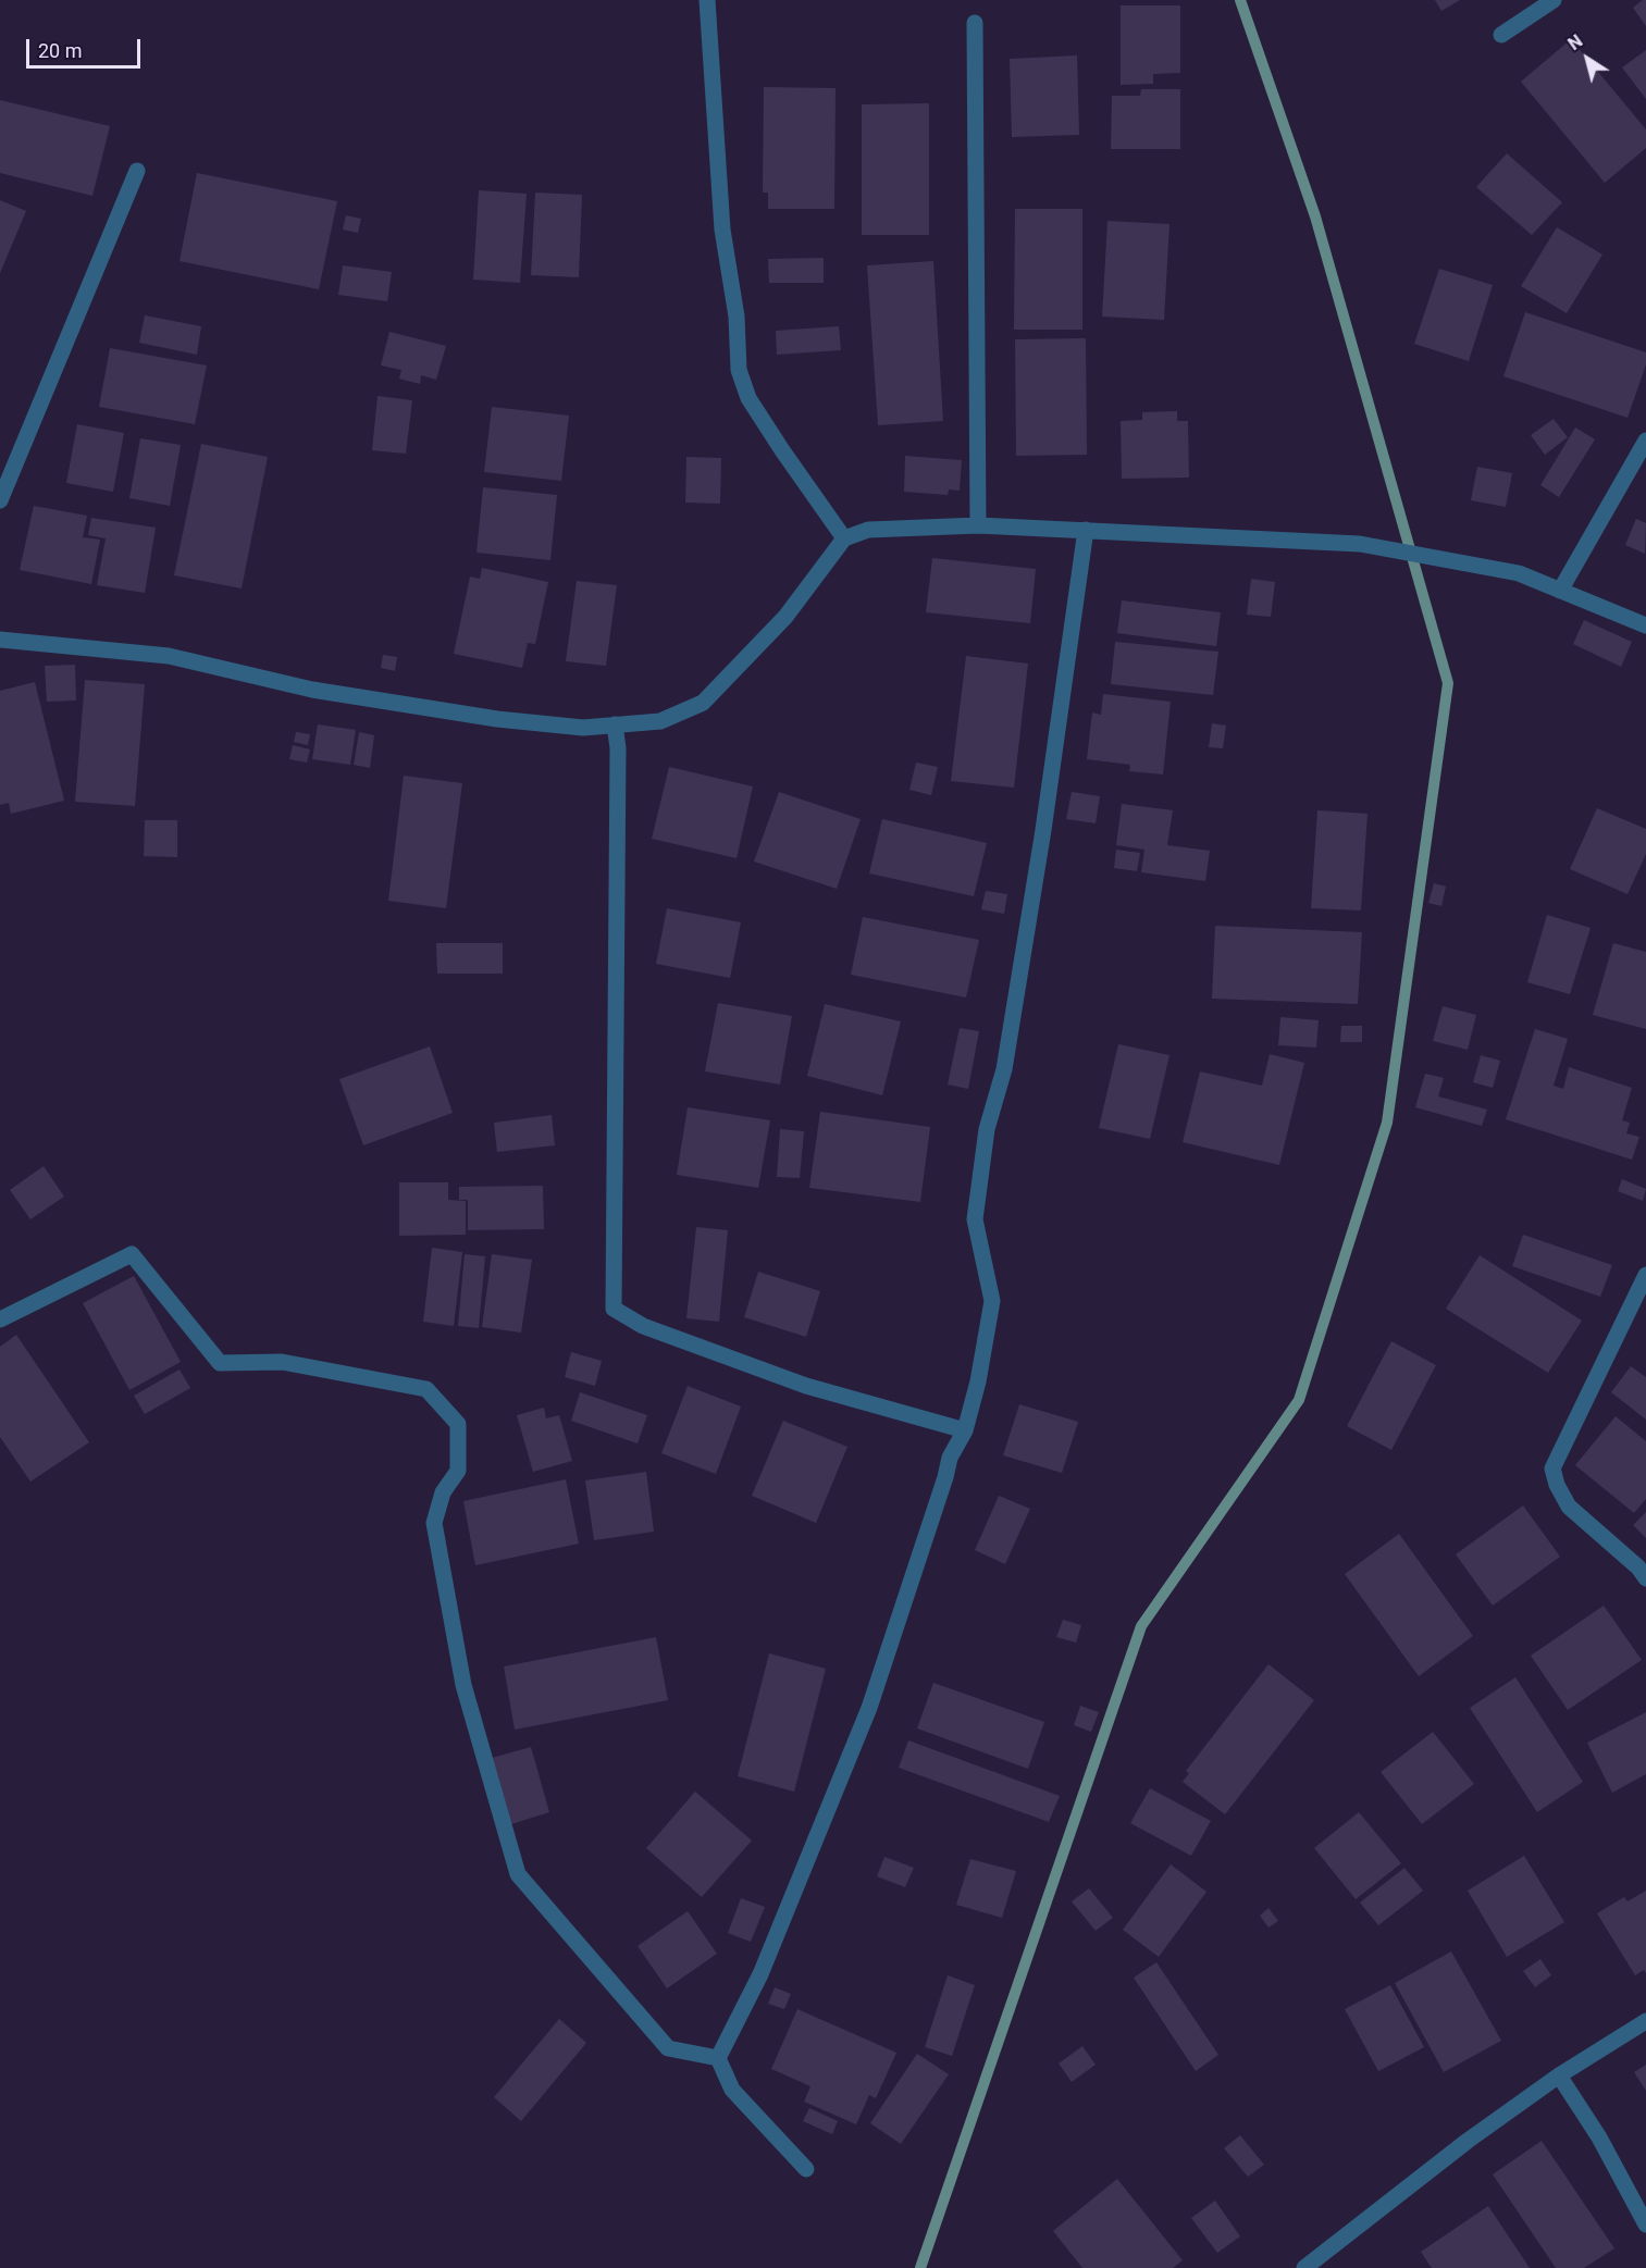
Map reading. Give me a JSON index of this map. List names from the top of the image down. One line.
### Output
{"scale_bar":"20 m","north":"top left"}
